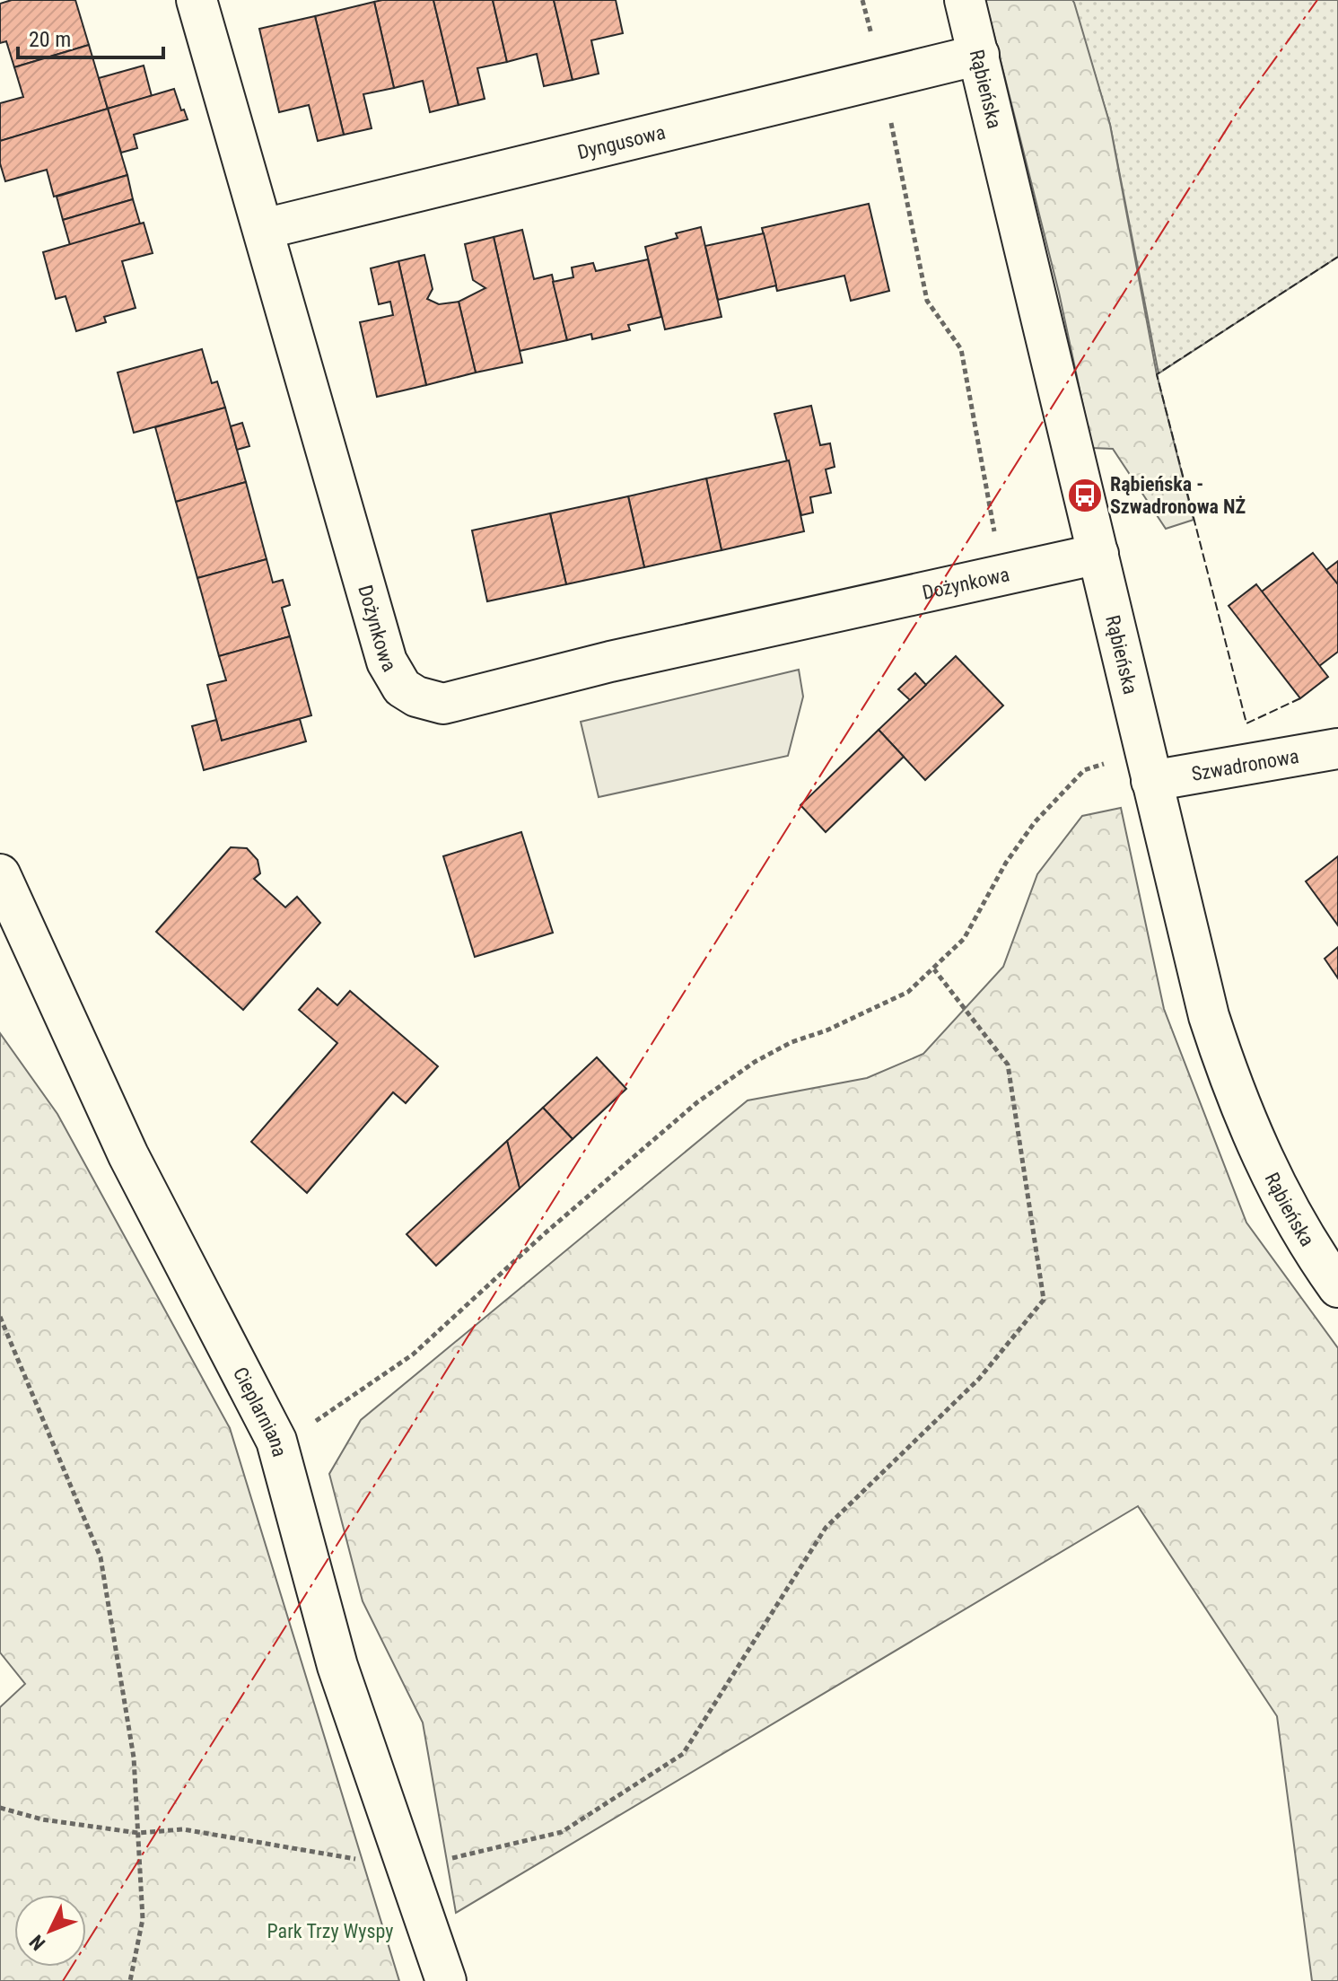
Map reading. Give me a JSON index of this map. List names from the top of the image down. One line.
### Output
{"streets":{"street":["Rąbieńska","Dyngusowa","Dożynkowa","Szwadronowa","Cieplarniana"]},"crossings":[["Rąbieńska","Dyngusowa"],["Rąbieńska","Dożynkowa"],["Rąbieńska","Szwadronowa"],["Dyngusowa","Dożynkowa"]],"parks":["Park Trzy Wyspy"],"places":{"bus stop":["Rąbieńska - Szwadronowa NŻ"]},"scale_bar":"20 m","north":"bottom left"}
